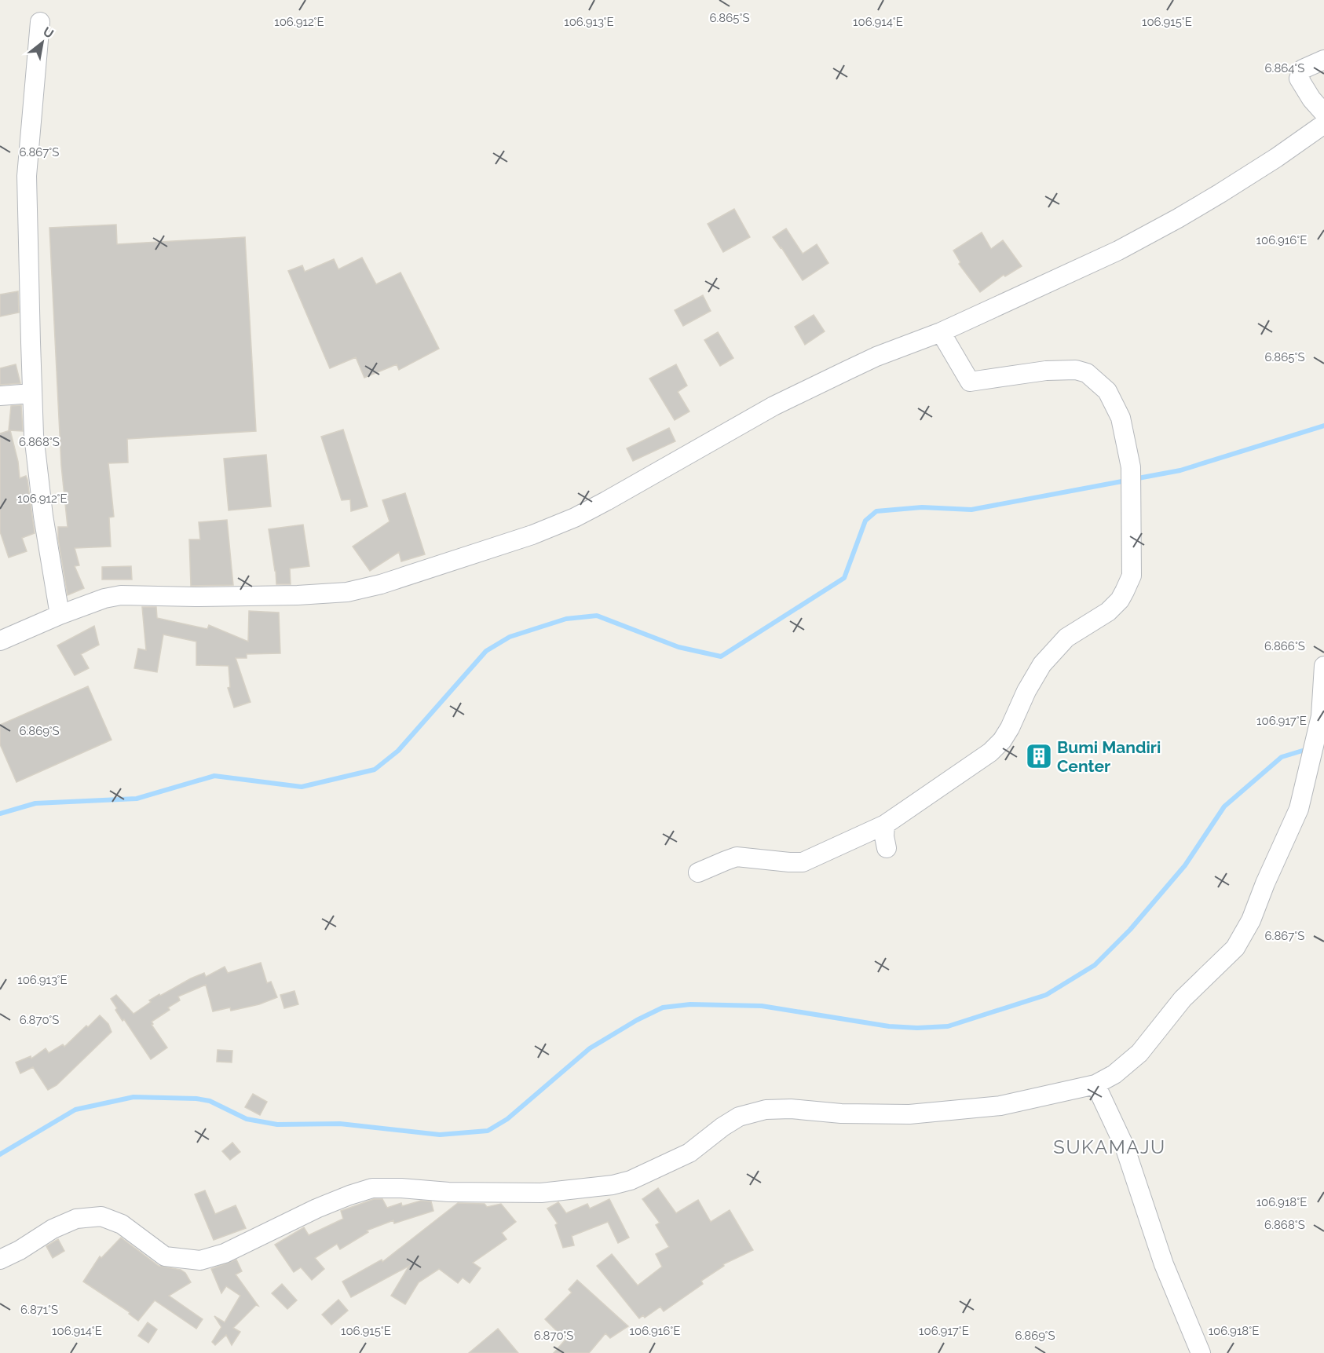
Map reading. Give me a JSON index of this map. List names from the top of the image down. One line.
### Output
{"districts":["SUKAMAJU"],"places":{"building":["Bumi Mandiri Center"]},"north":"top right","coordinates":["6.865°S","106.912°E","106.913°E","106.914°E","106.915°E","6.864°S","6.867°S","106.916°E","6.868°S","6.866°S","106.917°E","6.869°S","6.870°S","106.918°E","6.871°S"]}
